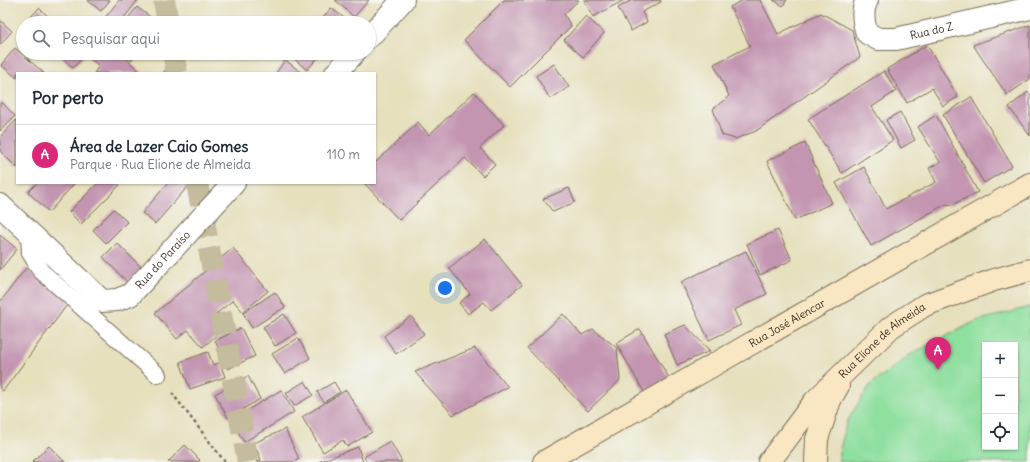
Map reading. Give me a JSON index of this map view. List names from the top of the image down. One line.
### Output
{"streets":{"street":["Rua do Z","Rua do Paraíso","Rua José Alencar","Rua Elione de Almeida"]},"page":{"search":"Pesquisar aqui","heading":"Por perto","list":[{"mark":"A","name":"Área de Lazer Caio Gomes","note":"Parque · Rua Elione de Almeida","value":"110 m"}],"pins":"A","map_buttons":["+","−"]}}
